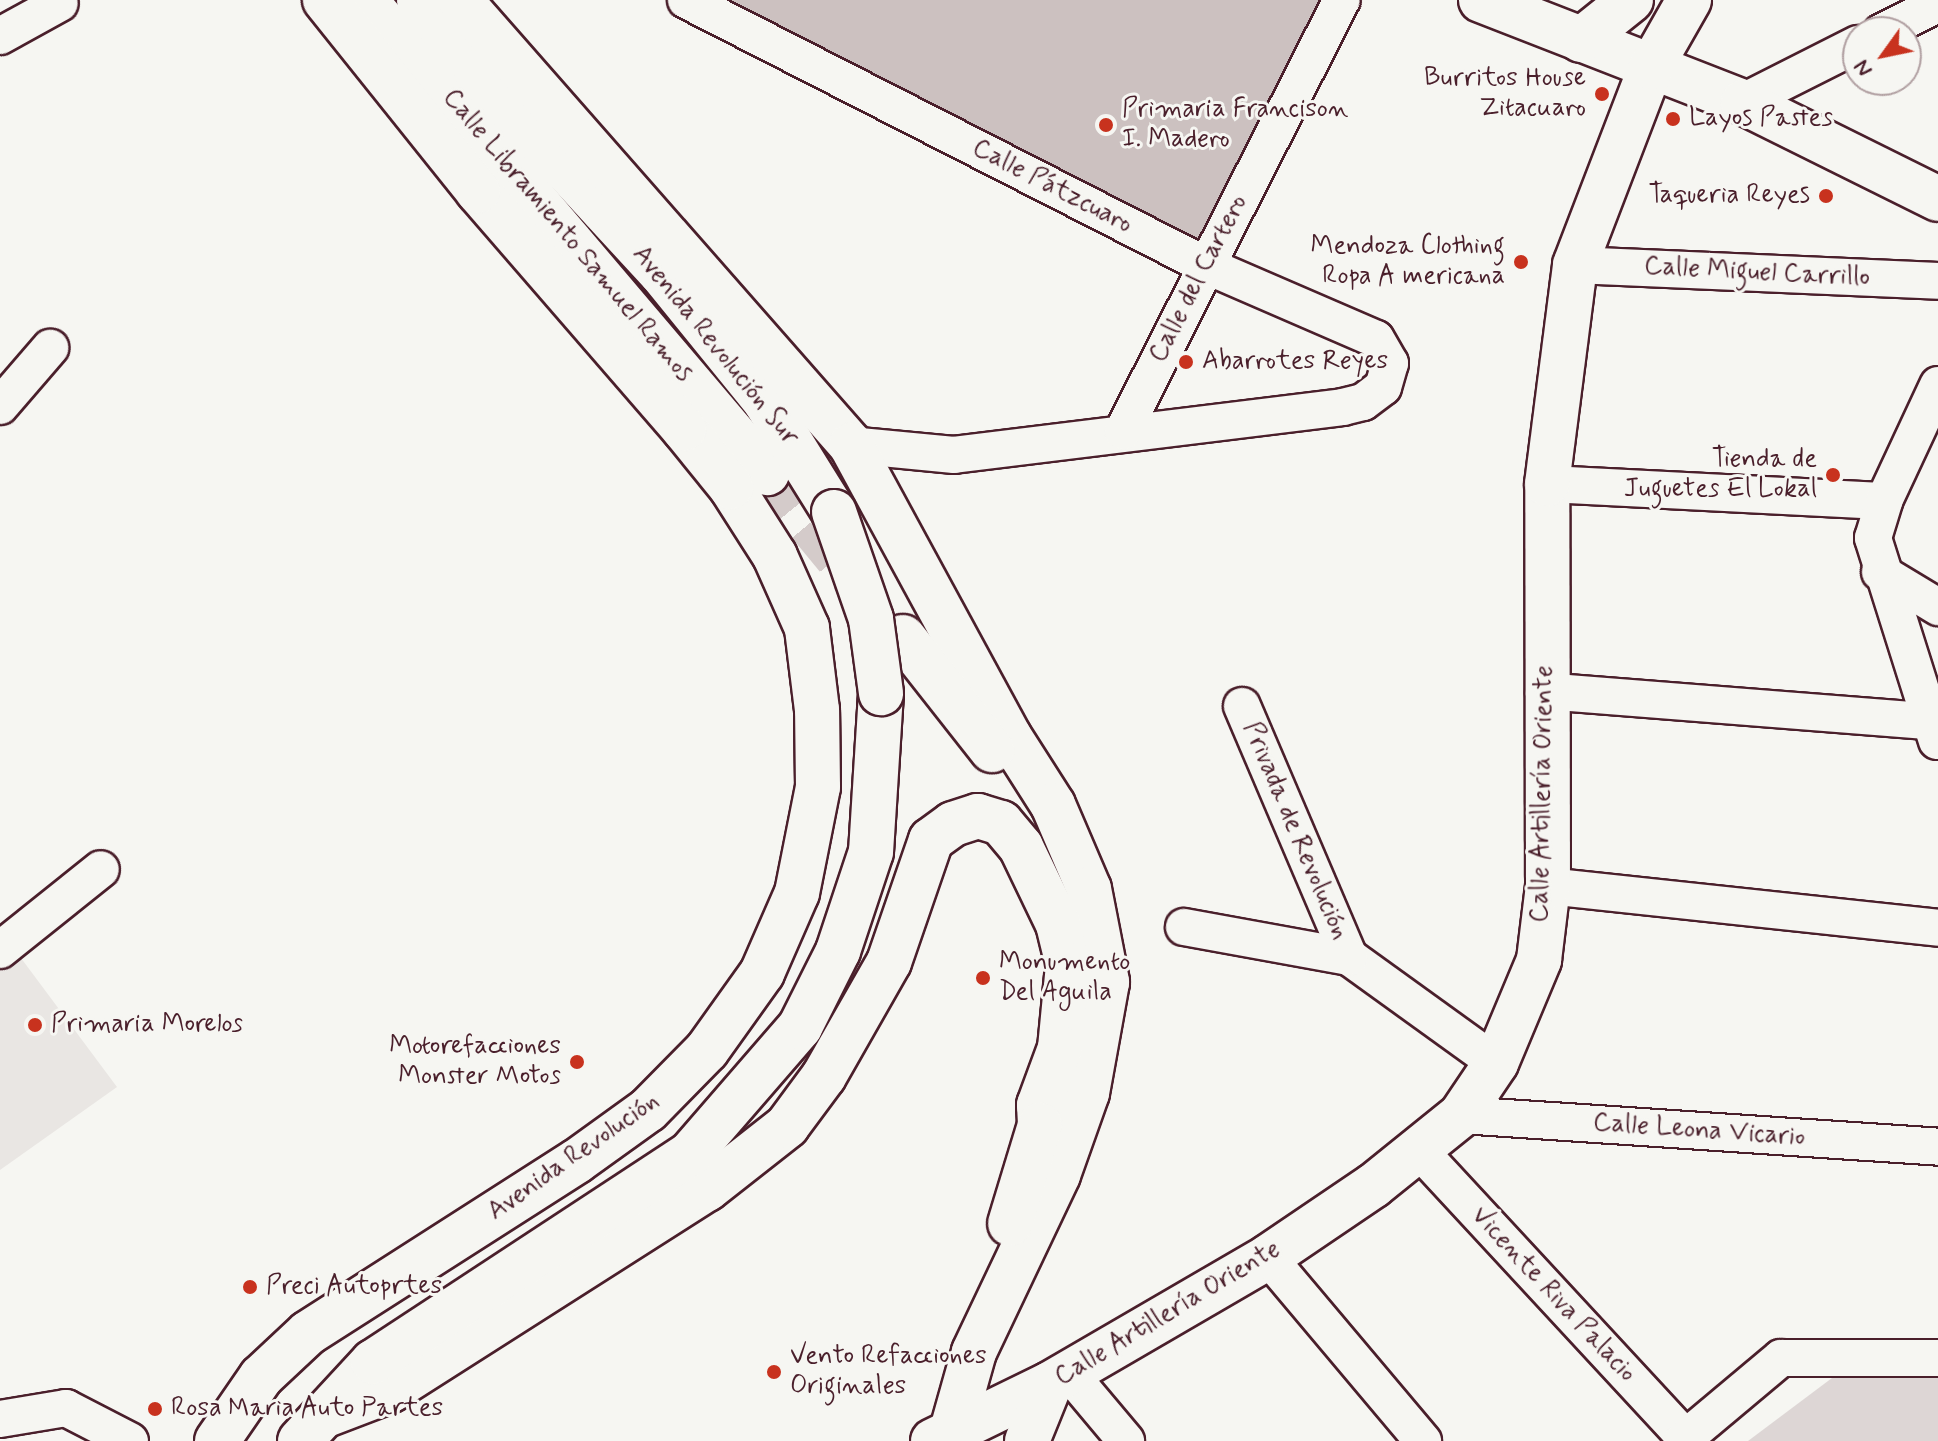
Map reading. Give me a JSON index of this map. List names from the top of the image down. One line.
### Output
{"streets":{"main road":["Calle Libramiento Samuel Ramos","Avenida Revolución Sur","Calle Artillería Oriente","Avenida Revolución"],"street":["Calle Pátzcuaro","Calle Miguel Carrillo","Calle del Cartero","Privada de Revolución","Calle Leona Vicario","Vicente Riva Palacio"]},"crossings":[["Calle Pátzcuaro","Calle del Cartero"],["Calle Miguel Carrillo","Calle Artillería Oriente"],["Calle Artillería Oriente","Privada de Revolución"],["Calle Artillería Oriente","Calle Leona Vicario"],["Calle Artillería Oriente","Vicente Riva Palacio"]],"places":["Burritos House Zitacuaro","Layos Pastes","Primaria Francison I. Madero","Taqueria Reyes","Mendoza Clothing Ropa A mericana","Abarrotes Reyes","Tienda de Juguetes El Lokal","Monumento Del Aguila","Primaria Morelos","Motorefacciones Monster Motos","Preci Autoprtes","Vento Refacciones Originales","Rosa Maria Auto Partes"],"north":"bottom left"}
